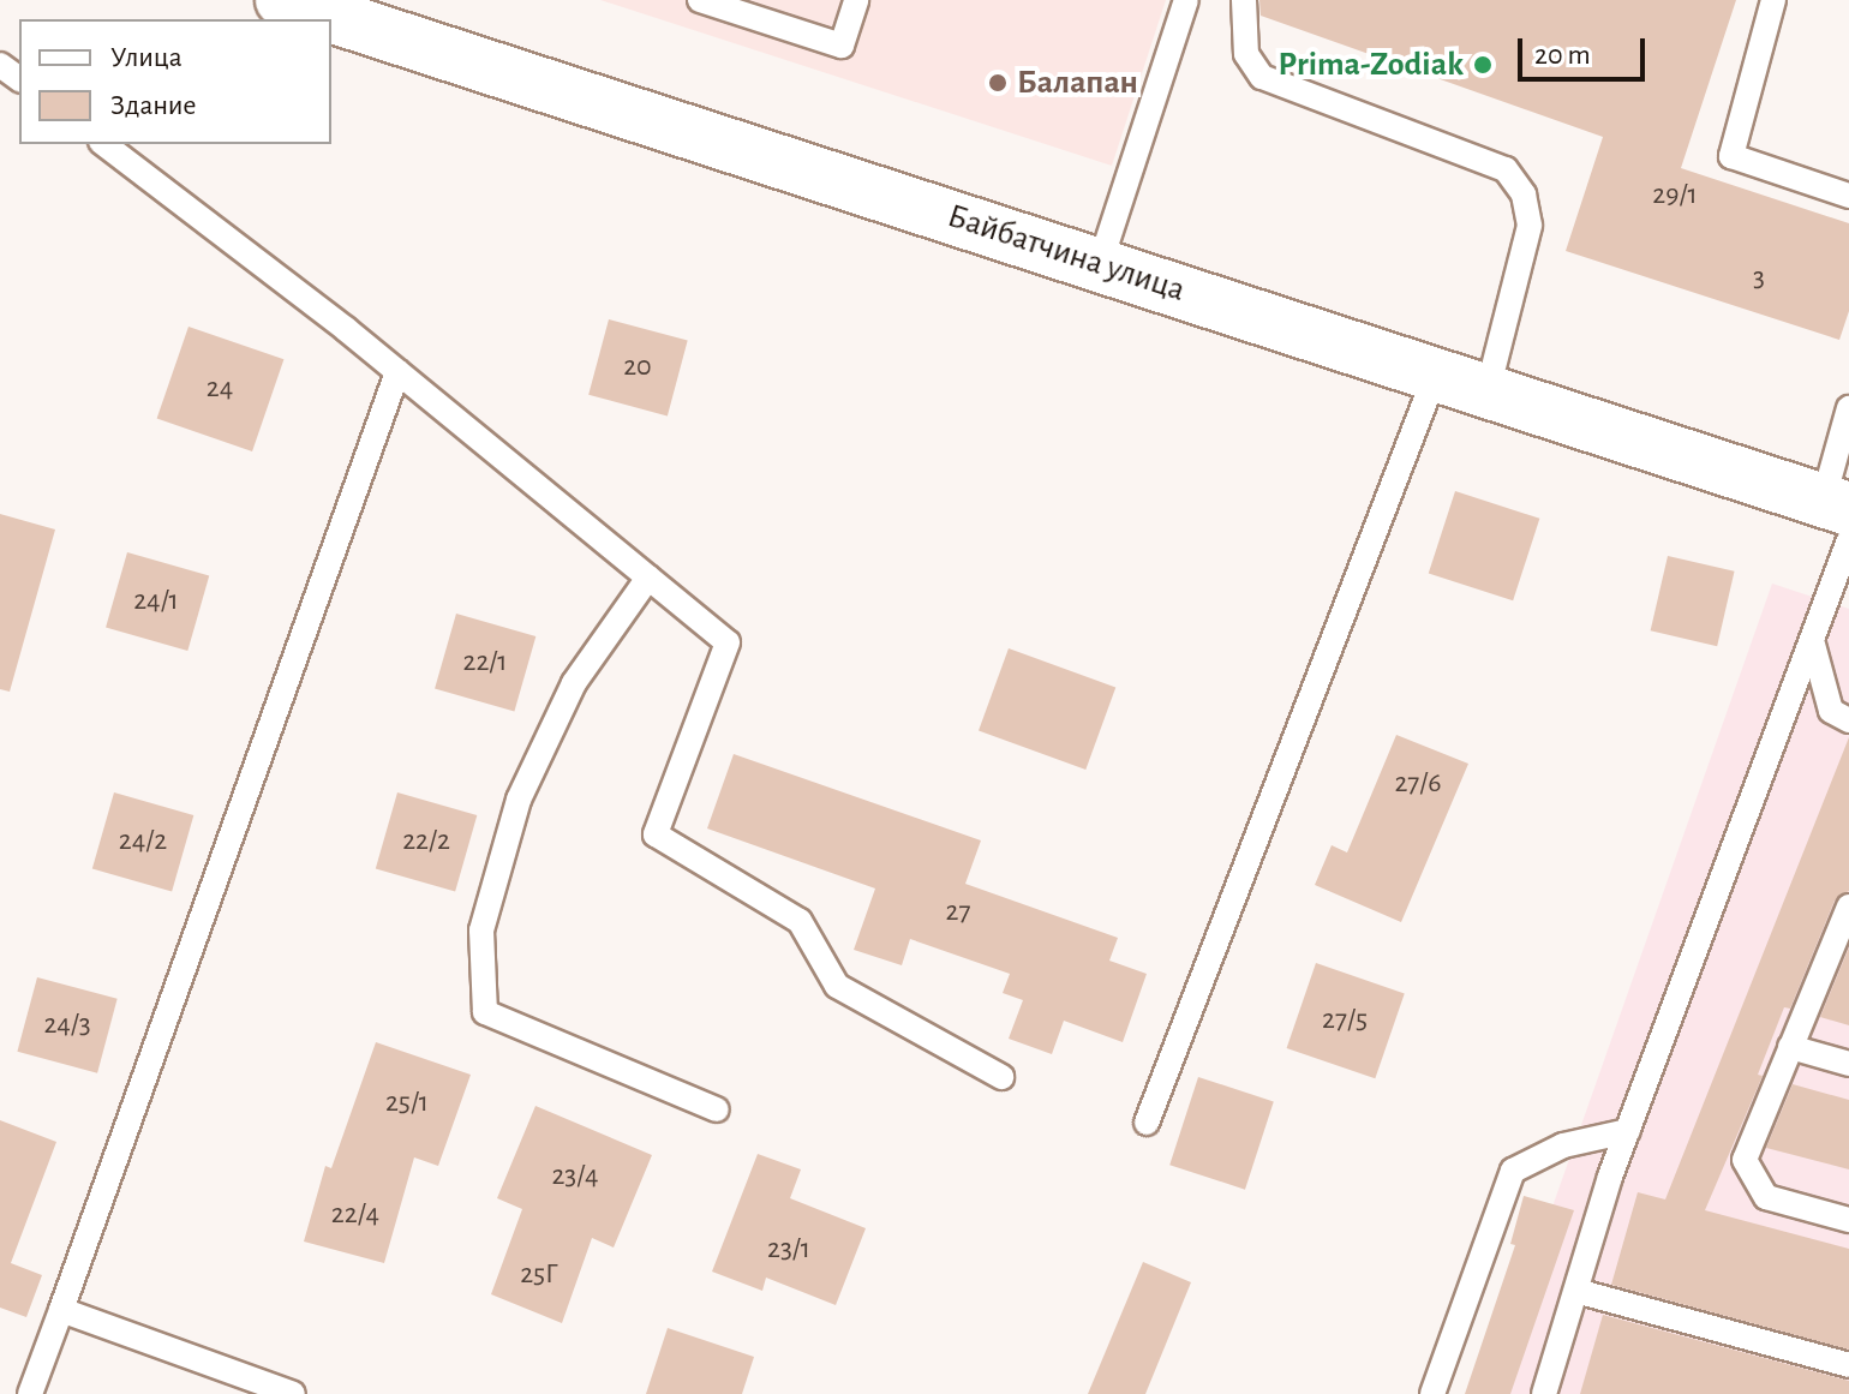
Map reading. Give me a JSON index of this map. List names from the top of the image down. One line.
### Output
{"streets":{"street":["Байбатчина улица"]},"places":["Prima-Zodiak","Балапан"],"house_numbers":["29/1","3","20","24","24/1","22/1","27/6","24/2","22/2","27","27/5","24/3","25/1","23/4","22/4","23/1","25Г"],"legend":["Улица","Здание"],"scale_bar":"20 m"}
